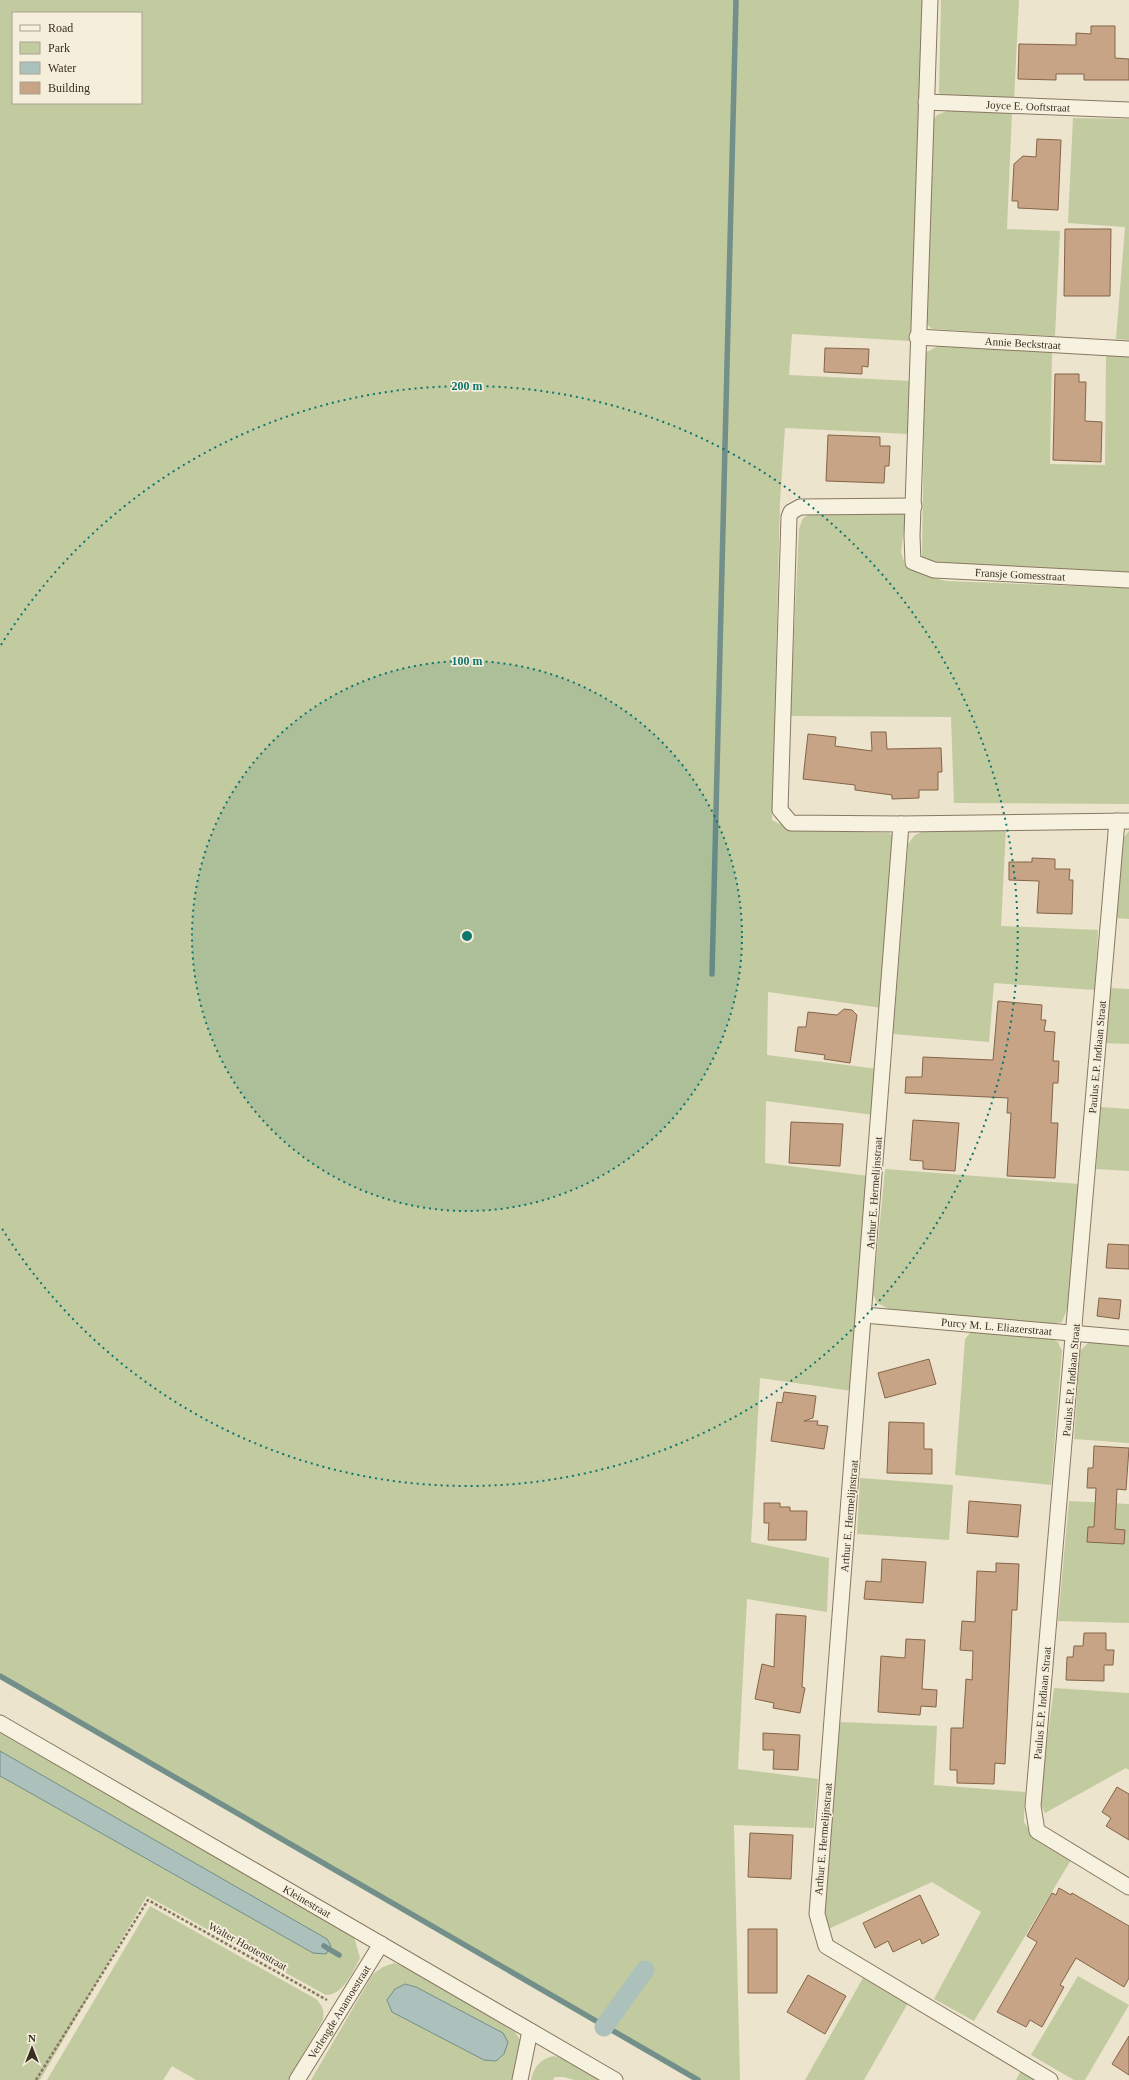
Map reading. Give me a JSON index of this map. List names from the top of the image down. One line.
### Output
{"streets":{"street":["Joyce E. Ooftstraat","Annie Beckstraat","Fransje Gomesstraat","Paulus E.P. Indiaan Straat","Arthur E. Hermelijnstraat","Purcy M. L. Eliazerstraat","Kleinestraat","Verlengde Anamoestraat"],"path":["Walter Hootenstraat"]},"crossings":[["Paulus E.P. Indiaan Straat","Purcy M. L. Eliazerstraat"],["Arthur E. Hermelijnstraat","Purcy M. L. Eliazerstraat"],["Kleinestraat","Verlengde Anamoestraat"],["Walter Hootenstraat","Verlengde Anamoestraat"]],"legend":["Road","Park","Water","Building"],"north":"top","rings":["200 m","100 m"]}
